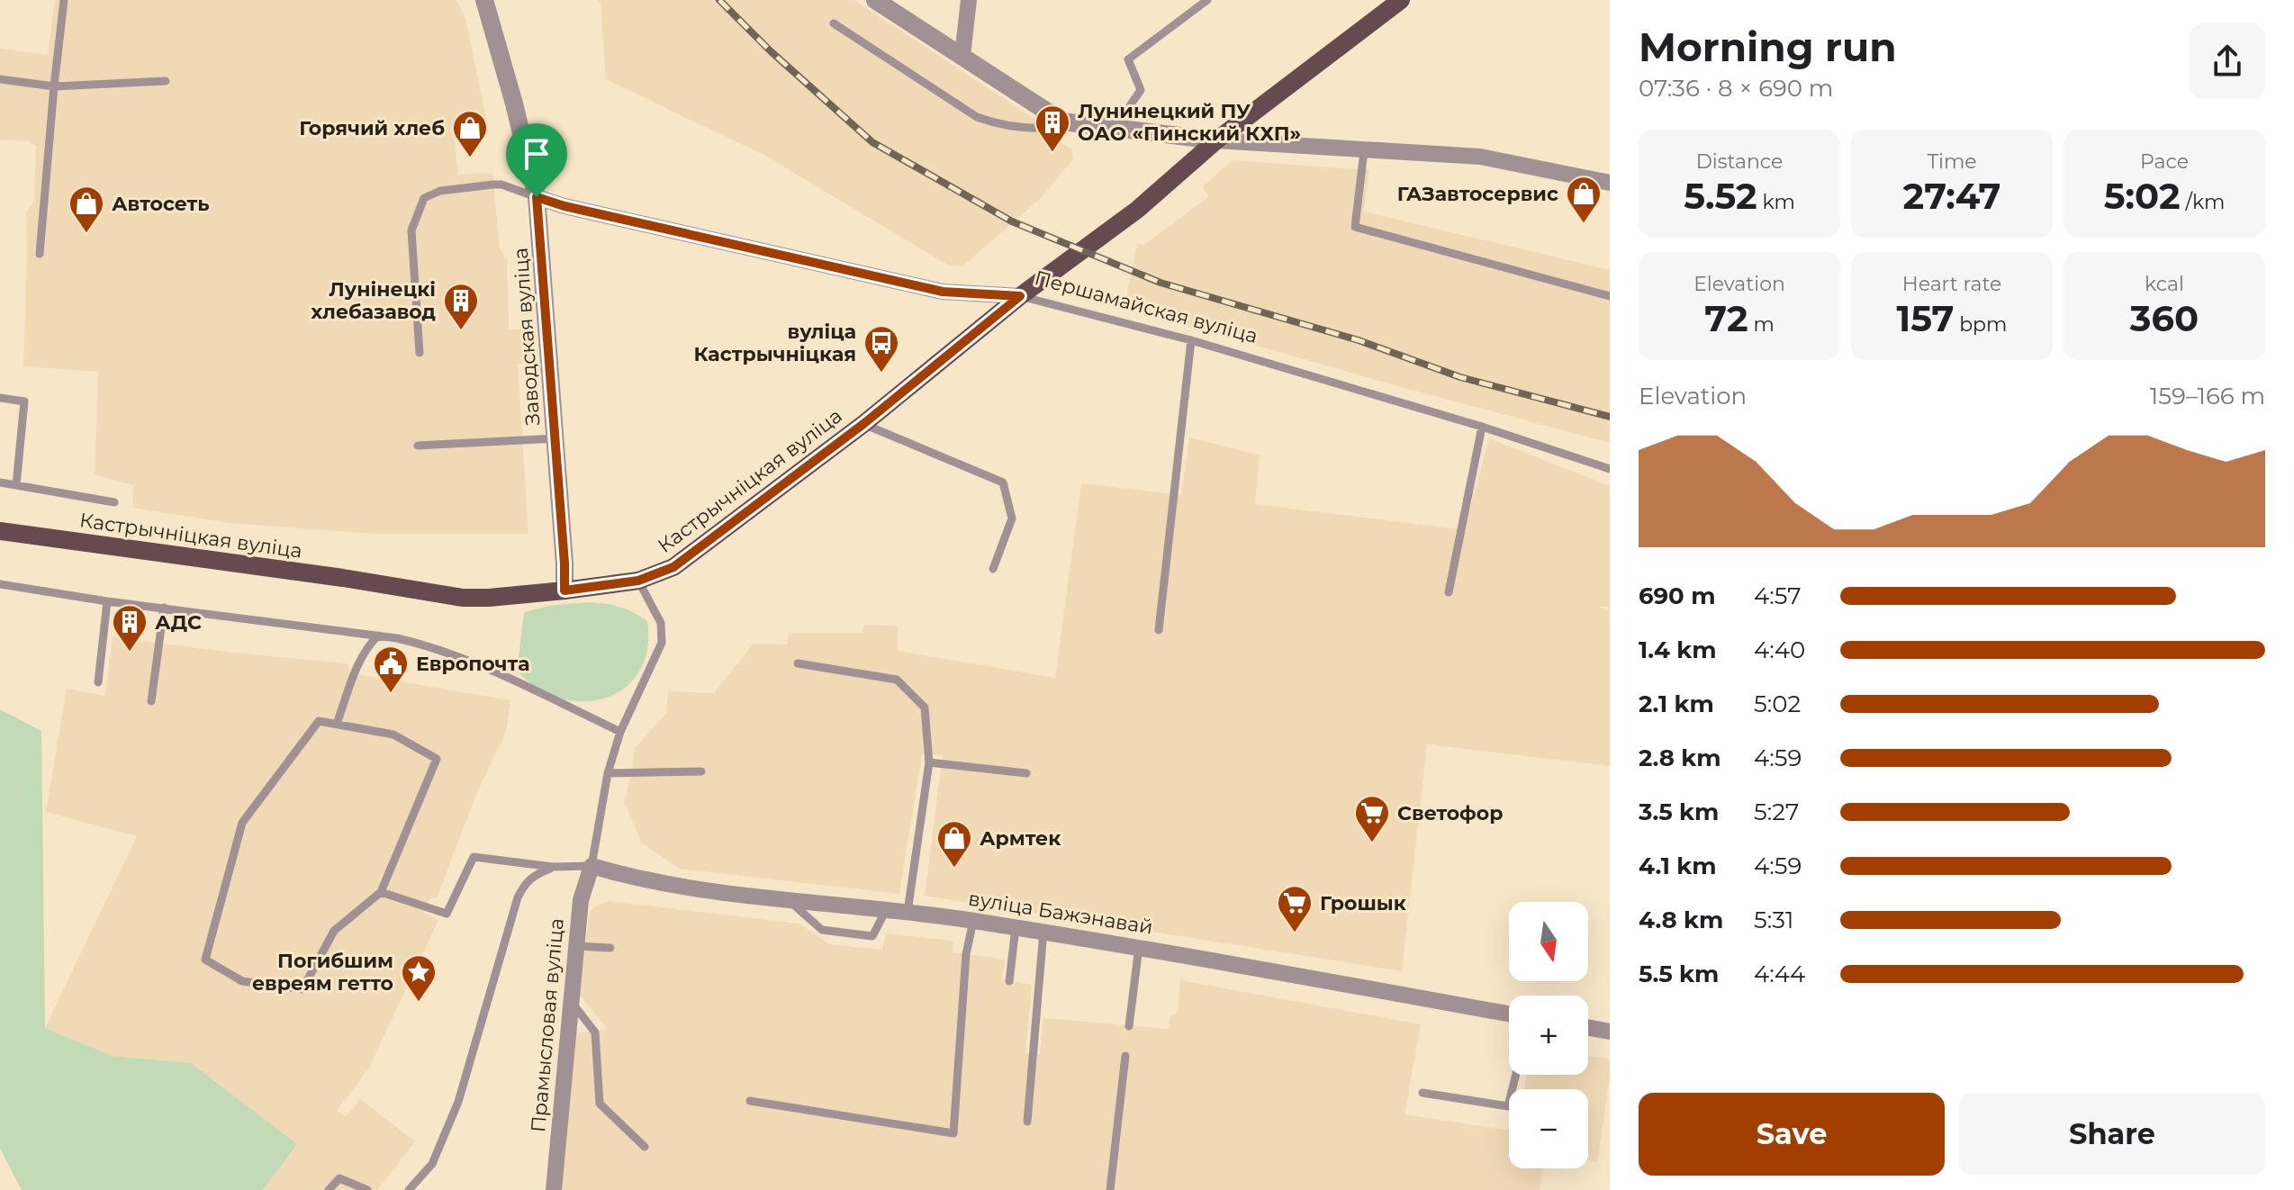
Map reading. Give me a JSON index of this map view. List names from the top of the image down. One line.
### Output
{"streets":{"main road":["Кастрычніцкая вуліца"],"street":["Першамайская вуліца","Заводская вуліца","вуліца Бажэнавай","Прамысловая вуліца"]},"crossings":[["Першамайская вуліца","Заводская вуліца"],["Першамайская вуліца","Кастрычніцкая вуліца"],["Заводская вуліца","Кастрычніцкая вуліца"],["вуліца Бажэнавай","Прамысловая вуліца"]],"places":{"building":["Лунинецкий ПУ ОАО «Пинский КХП»","Лунінецкі хлебазавод","АДС"],"shop":["Горячий хлеб","ГАЗавтосервис","Автосеть","Армтек"],"bus stop":["вуліца Кастрычніцкая"],"public building":["Европочта"],"supermarket":["Светофор","Грошык"],"place":["Погибшим евреям гетто"]},"north":"bottom","page":{"heading":["Morning run","07:36 · 8 × 690 m"],"stats":[["Distance","5.52 km"],["Time","27:47"],["Pace","5:02 /km"],["Elevation","72 m"],["Heart rate","157 bpm"],["kcal","360"]],"chart":["Elevation","159–166 m"],"list":[{"name":"690 m","note":"4:57"},{"name":"1.4 km","note":"4:40"},{"name":"2.1 km","note":"5:02"},{"name":"2.8 km","note":"4:59"},{"name":"3.5 km","note":"5:27"},{"name":"4.1 km","note":"4:59"},{"name":"4.8 km","note":"5:31"},{"name":"5.5 km","note":"4:44"}],"map_buttons":["+","−"],"buttons":["Save","Share"]}}
